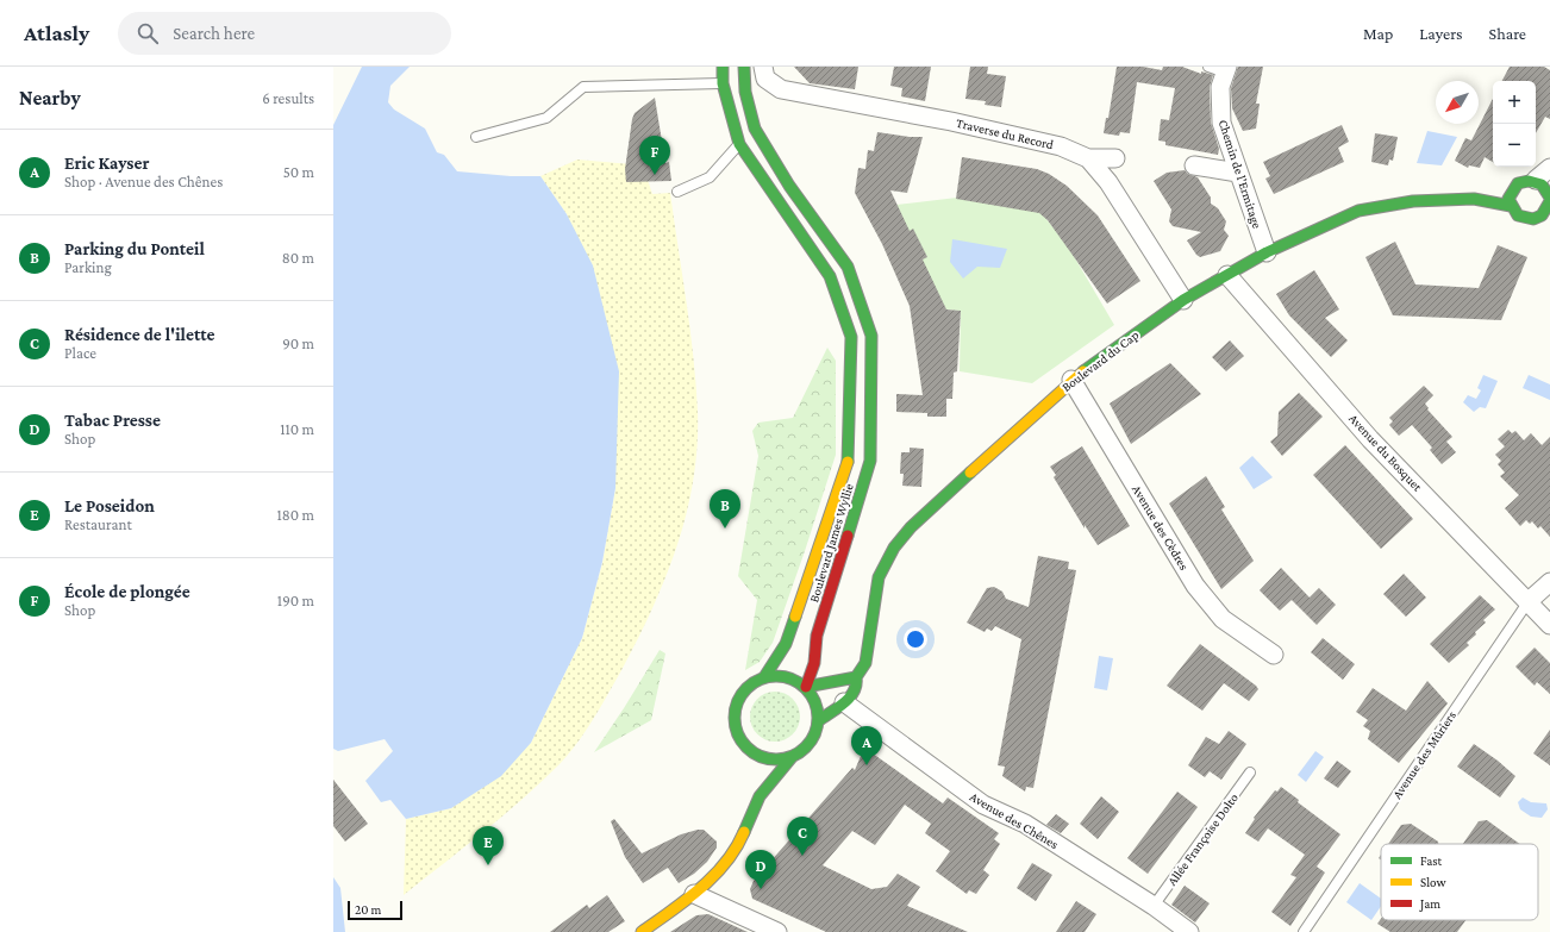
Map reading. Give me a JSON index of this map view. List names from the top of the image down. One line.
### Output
{"streets":{"street":["Traverse du Record","Chemin de l'Ermitage","Boulevard du Cap","Avenue du Bosquet","Avenue des Cèdres","Boulevard James Wyllie","Avenue des Mûriers","Avenue des Chênes"],"lane":["Allée Françoise Dolto"]},"crossings":[["Traverse du Record","Boulevard du Cap"],["Chemin de l'Ermitage","Boulevard du Cap"],["Boulevard du Cap","Avenue du Bosquet"],["Boulevard du Cap","Avenue des Cèdres"],["Boulevard du Cap","Boulevard James Wyllie"],["Boulevard du Cap","Avenue des Chênes"],["Avenue du Bosquet","Avenue des Mûriers"],["Avenue des Chênes","Allée Françoise Dolto"]],"legend":["Fast","Slow","Jam"],"scale_bar":"20 m","north":"bottom left","page":{"header":"Atlasly","search":"Search here","nav":["Map","Layers","Share"],"heading":["Nearby","6 results"],"map_buttons":["+","−"],"list":[{"mark":"A","name":"Eric Kayser","note":"Shop · Avenue des Chênes","value":"50 m"},{"mark":"B","name":"Parking du Ponteil","note":"Parking","value":"80 m"},{"mark":"C","name":"Résidence de l'ilette","note":"Place","value":"90 m"},{"mark":"D","name":"Tabac Presse","note":"Shop","value":"110 m"},{"mark":"E","name":"Le Poseidon","note":"Restaurant","value":"180 m"},{"mark":"F","name":"École de plongée","note":"Shop","value":"190 m"}],"pins":["F","B","A","C","E","D"],"scale":"20 m"}}
